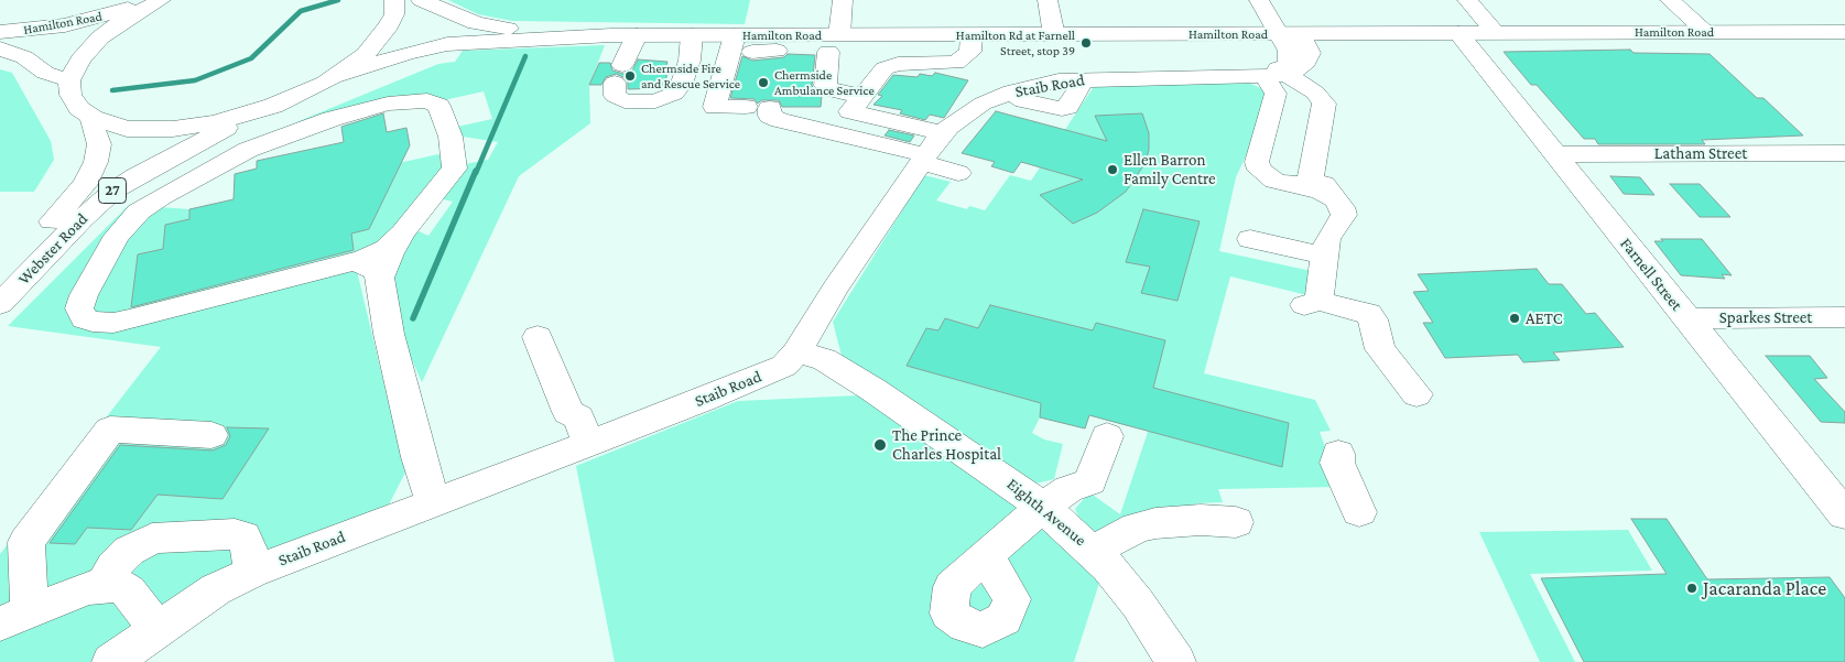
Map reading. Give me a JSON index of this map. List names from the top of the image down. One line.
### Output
{"streets":{"main road":["Hamilton Road","Staib Road","Latham Street","27","Webster Road","Farnell Street","Sparkes Street","Eighth Avenue"]},"crossings":[["Hamilton Road","27"],["Hamilton Road","Farnell Street"],["Staib Road","Eighth Avenue"],["Latham Street","Farnell Street"],["27","Webster Road"],["Farnell Street","Sparkes Street"]],"places":["Hamilton Rd at Farnell Street, stop 39","Chermside Fire and Rescue Service","Chermside Ambulance Service","Ellen Barron Family Centre","AETC","The Prince Charles Hospital","Jacaranda Place"]}
